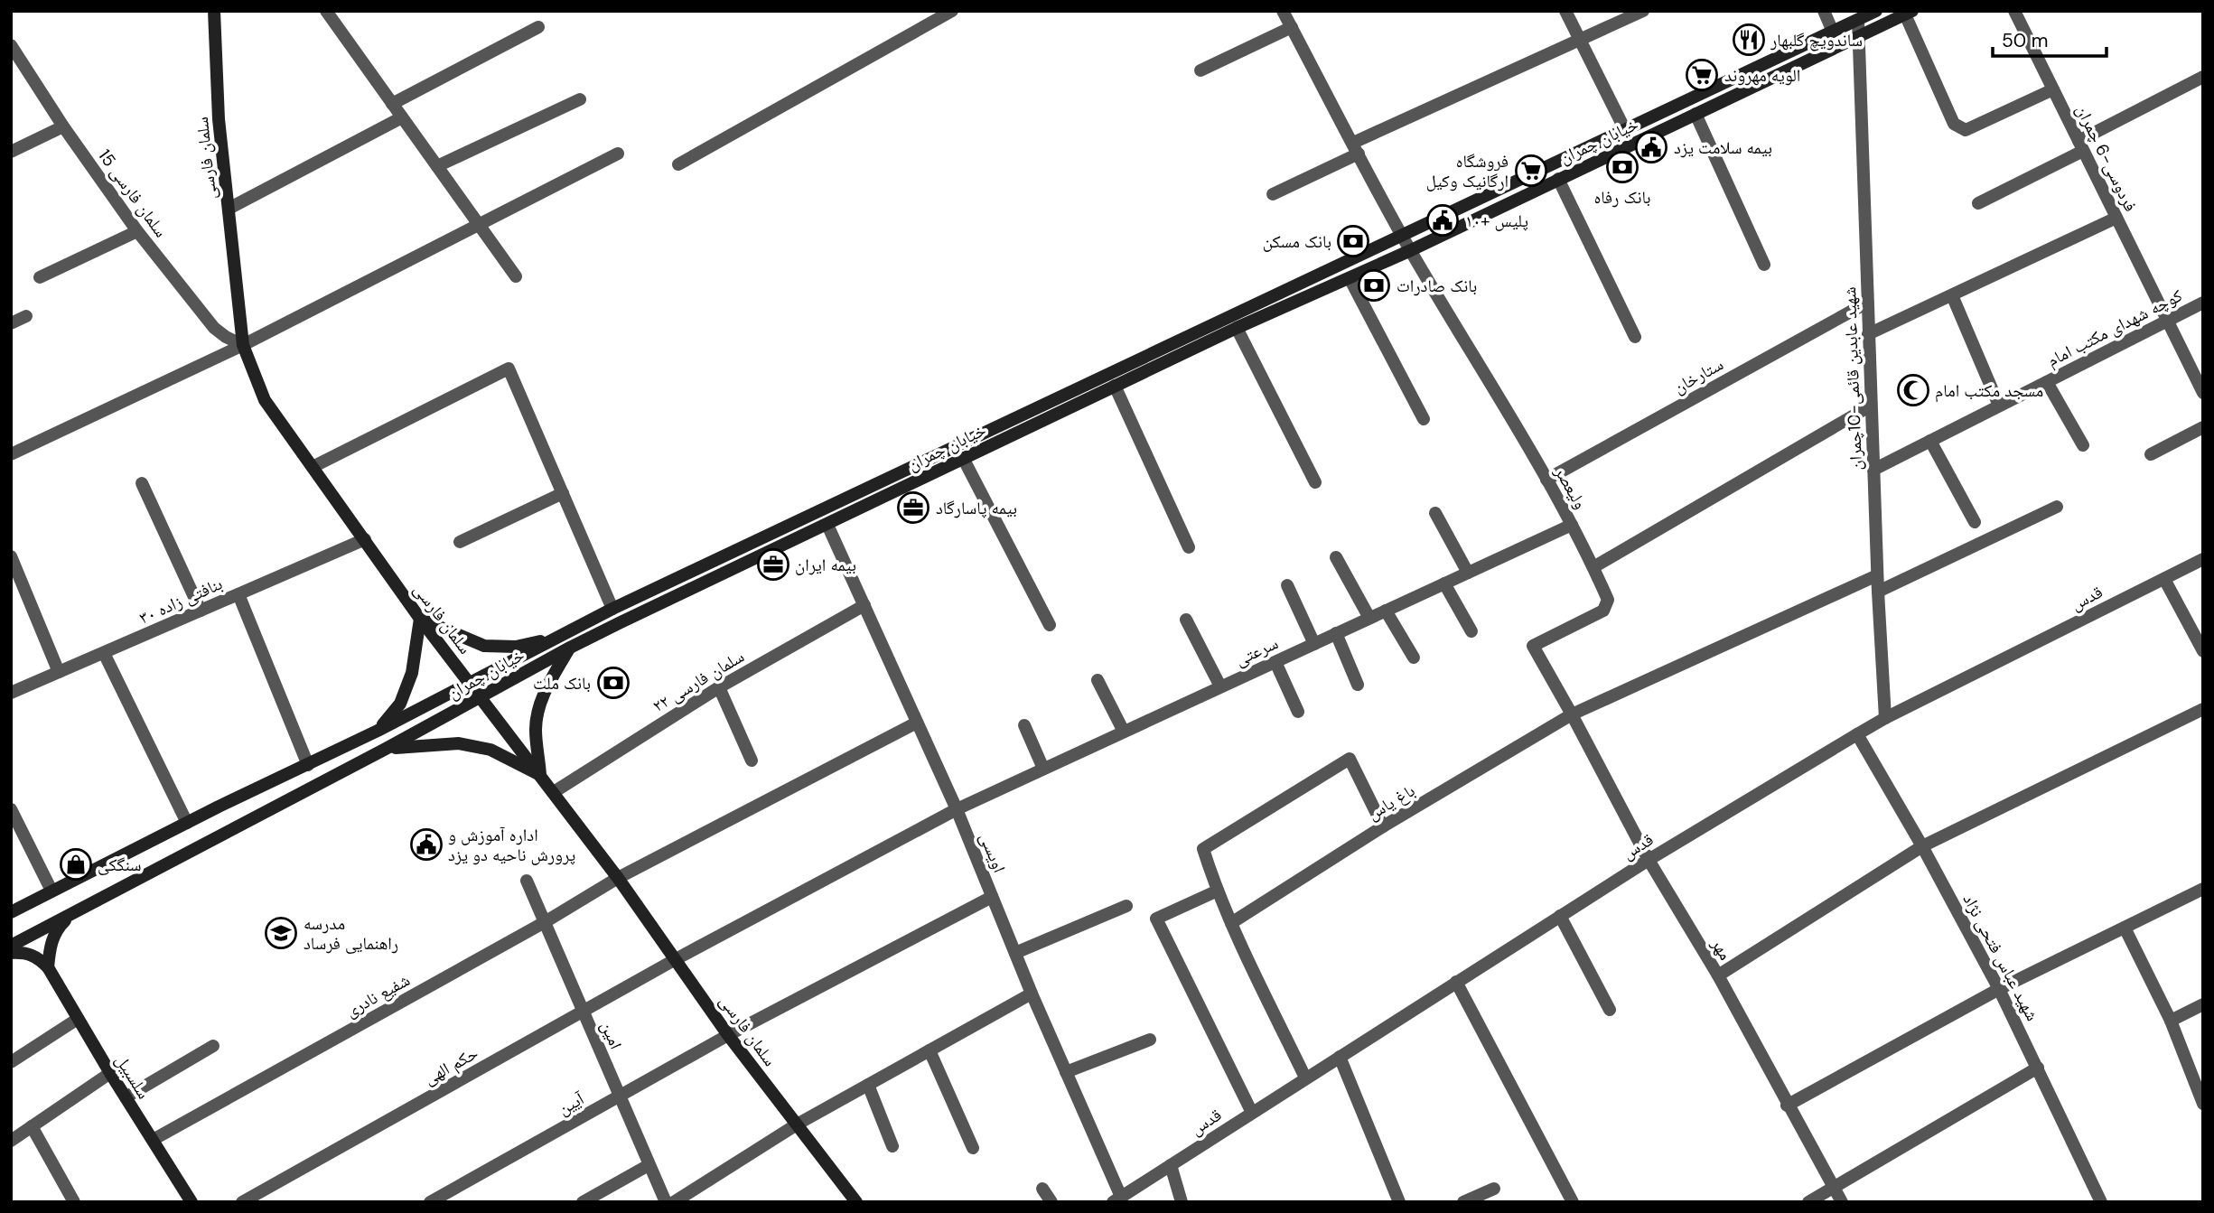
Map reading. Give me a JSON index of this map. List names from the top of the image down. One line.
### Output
{"streets":{"main road":["خیابان چمران","سلمان فارسی","سلسبیل"],"street":["فردوسی-6 چمران","سلمان فارسی 15","کوچه شهدای مکتب امام","ستارخان","شهید عابدین قائمی-10چمران","ولیعصر","قدس","بنافتی زاده ۳۰","سرعتی","سلمان فارسی ۲۲","باغ یاس","اویسی","مهر","شهید عباس فتحی نژاد","شفیع نادری","امین","حکم الهی","آیین"]},"crossings":[["خیابان چمران","سلمان فارسی"],["خیابان چمران","شهید عابدین قائمی-10چمران"],["خیابان چمران","ولیعصر"],["خیابان چمران","اویسی"],["سلمان فارسی","سلمان فارسی 15"],["سلمان فارسی","بنافتی زاده ۳۰"],["سلمان فارسی","سرعتی"],["سلمان فارسی","سلمان فارسی ۲۲"],["سلمان فارسی","شفیع نادری"],["سلمان فارسی","حکم الهی"],["سلمان فارسی","آیین"],["فردوسی-6 چمران","کوچه شهدای مکتب امام"],["کوچه شهدای مکتب امام","شهید عابدین قائمی-10چمران"],["ستارخان","شهید عابدین قائمی-10چمران"],["ستارخان","ولیعصر"],["شهید عابدین قائمی-10چمران","قدس"],["شهید عابدین قائمی-10چمران","باغ یاس"],["ولیعصر","سرعتی"],["ولیعصر","باغ یاس"],["ولیعصر","مهر"],["قدس","اویسی"],["قدس","مهر"],["قدس","شهید عباس فتحی نژاد"],["سرعتی","اویسی"],["سرعتی","حکم الهی"],["سلمان فارسی ۲۲","اویسی"],["باغ یاس","مهر"],["اویسی","شفیع نادری"],["اویسی","آیین"],["شفیع نادری","امین"],["شفیع نادری","سلسبیل"],["امین","حکم الهی"],["امین","آیین"]],"places":{"restaurant":["ساندویچ گلبهار"],"supermarket":["الویه مهروند","فروشگاه ارگانیک وکیل"],"public building":["بيمه سلامت يزد","پلیس +۱۰","اداره آموزش و پرورش ناحیه دو یزد"],"bank":["بانک رفاه","بانک مسکن","بانک صادرات","بانک ملت"],"mosque":["مسجد مکتب امام"],"office":["بیمه پاسارگاد","بیمه ایران"],"shop":["سنگکی"],"school or university":["مدرسه راهنمایی فرساد"]},"scale_bar":"50 m"}
